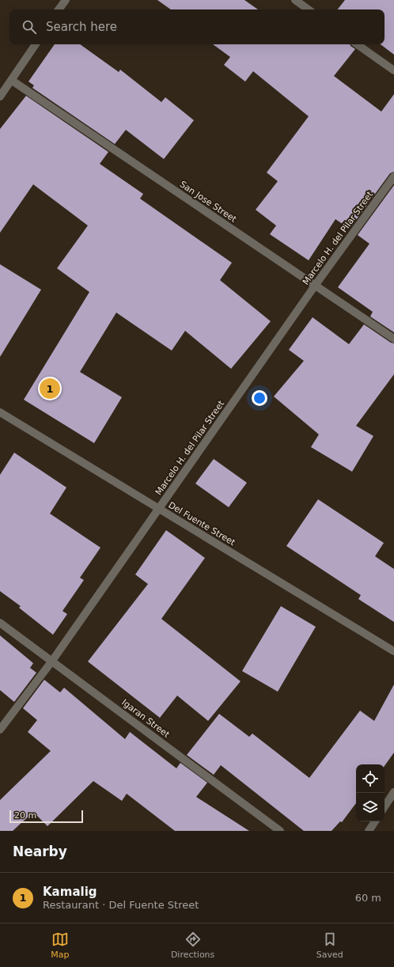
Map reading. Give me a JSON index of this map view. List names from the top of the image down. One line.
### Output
{"streets":{"street":["San Jose Street","Marcelo H. del Pilar Street","Del Fuente Street","Igaran Street"]},"crossings":[["San Jose Street","Marcelo H. del Pilar Street"],["Marcelo H. del Pilar Street","Del Fuente Street"],["Marcelo H. del Pilar Street","Igaran Street"]],"scale_bar":"20 m","page":{"search":"Search here","pins":"1","scale":"20 m","heading":"Nearby","list":[{"mark":"1","name":"Kamalig","note":"Restaurant · Del Fuente Street","value":"60 m"}],"nav":["Map","Directions","Saved"]}}
